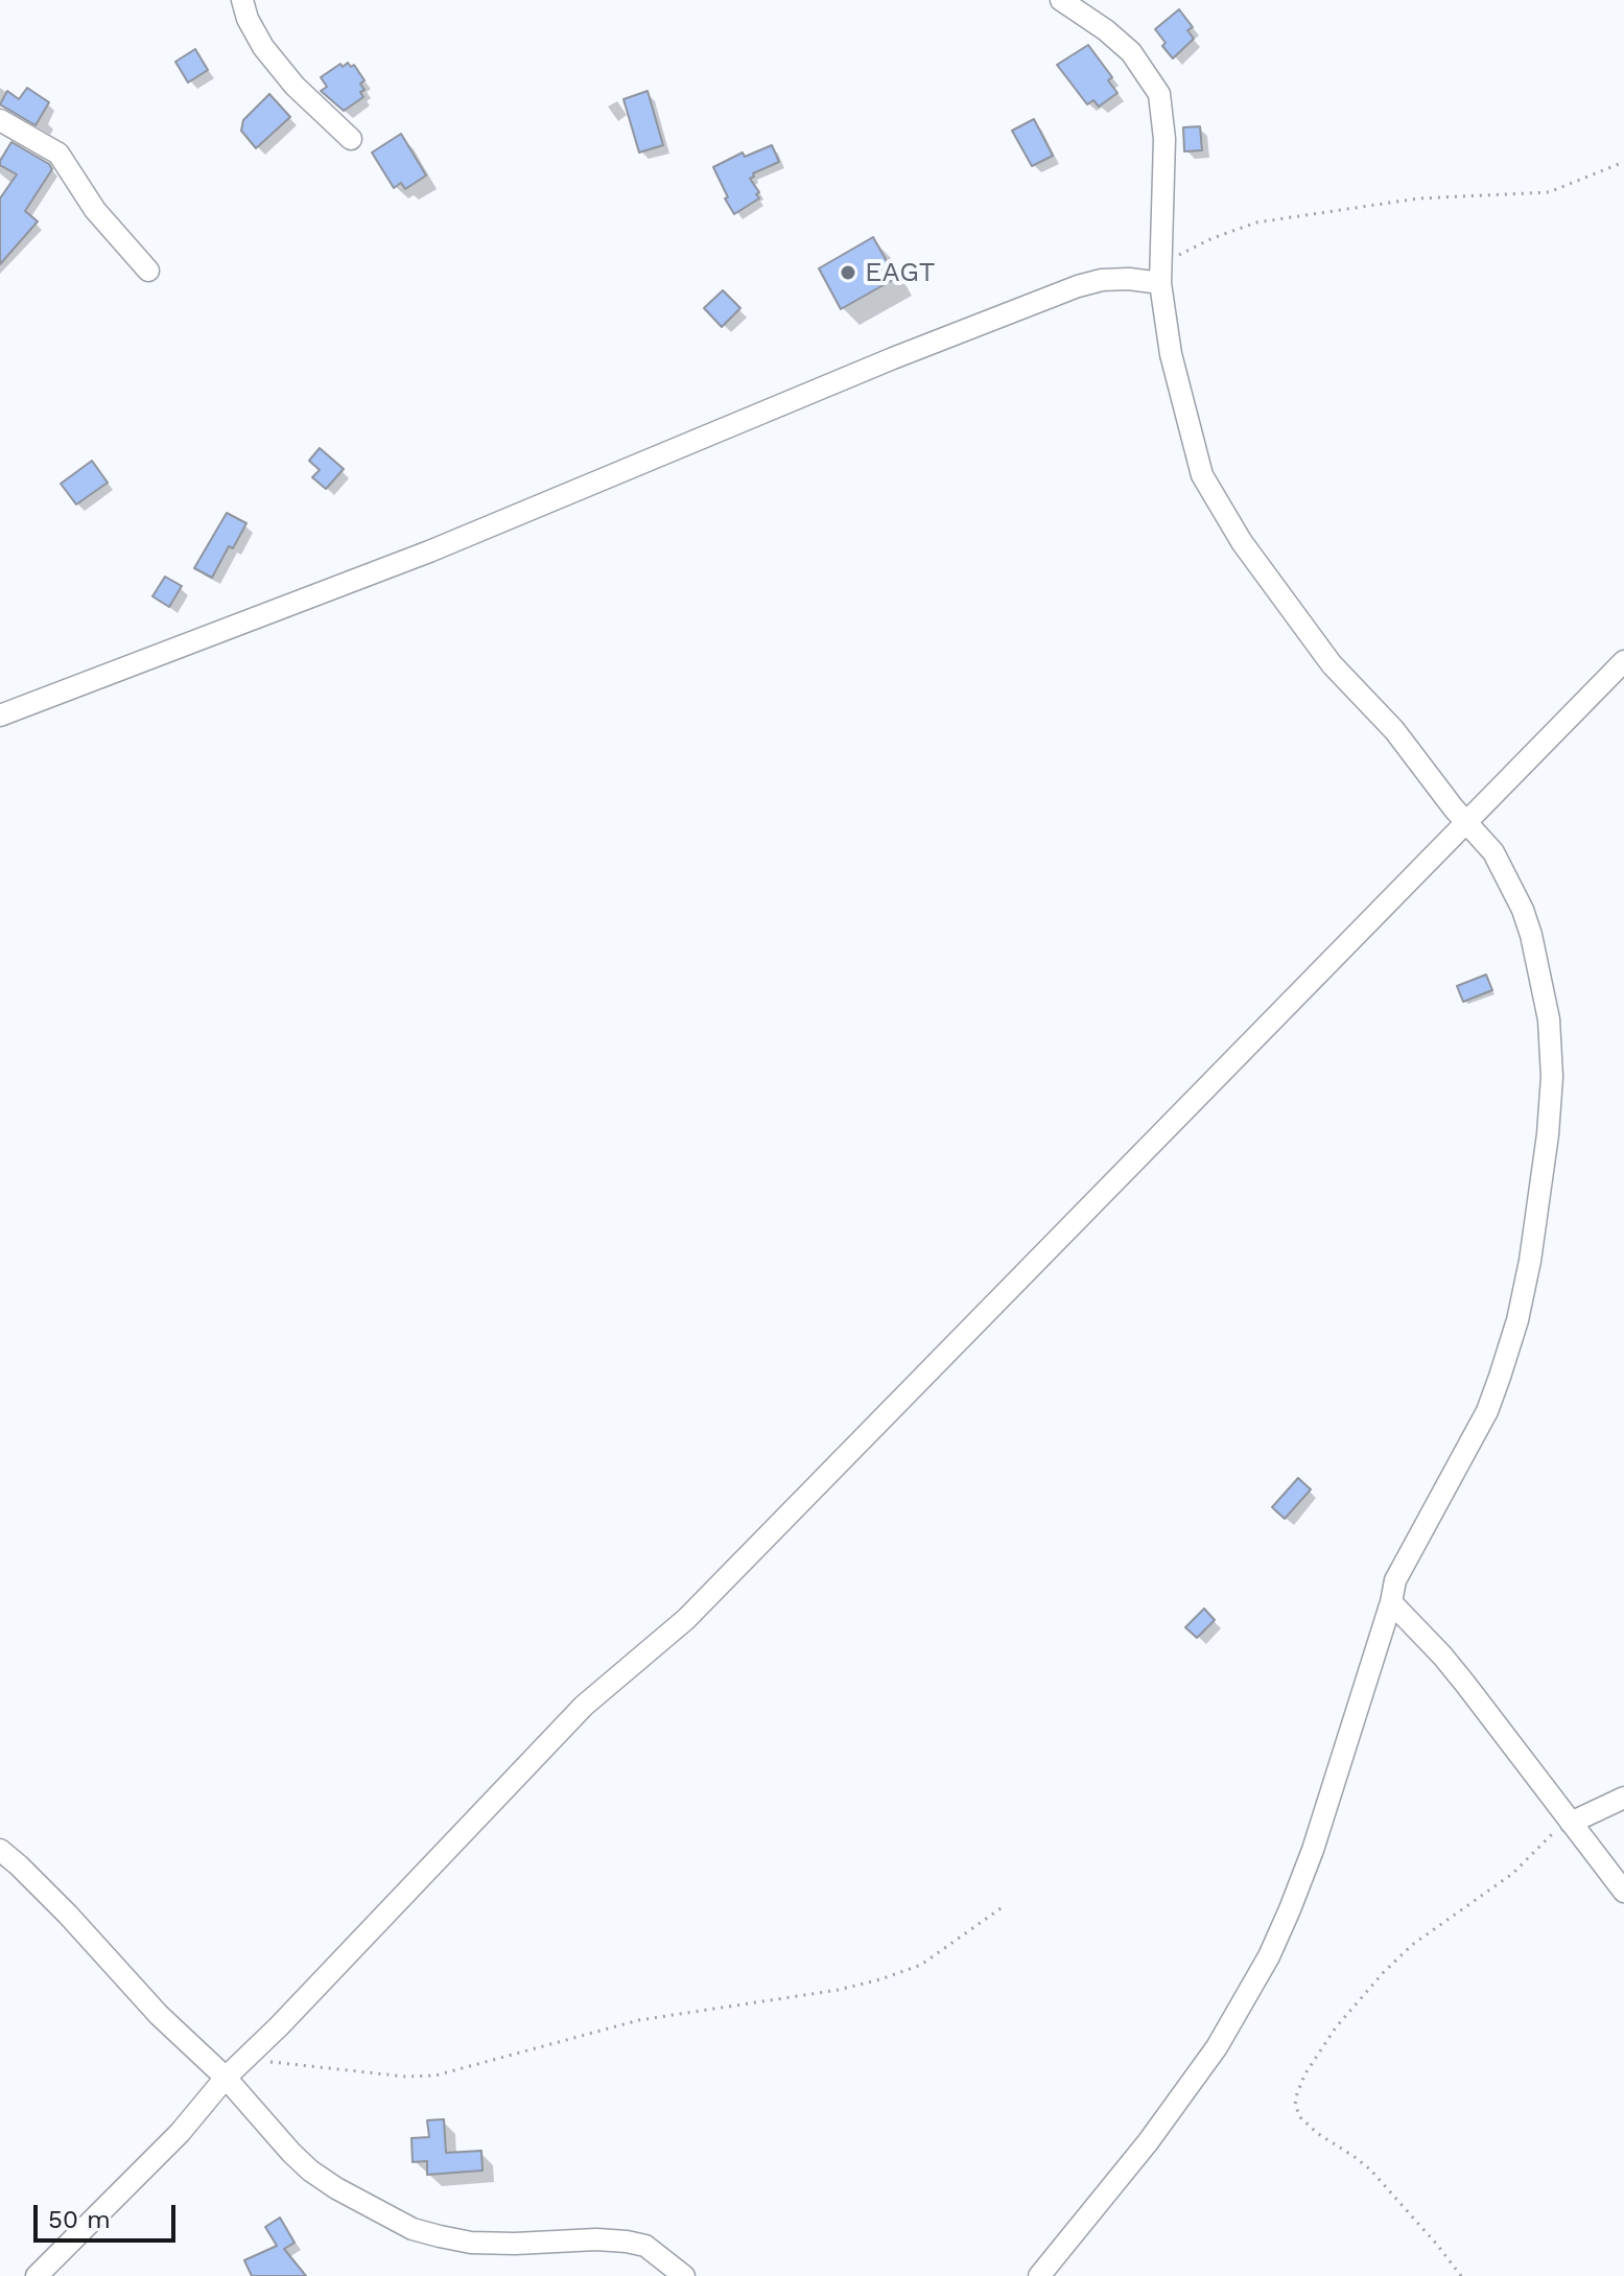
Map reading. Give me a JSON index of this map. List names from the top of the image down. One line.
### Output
{"places":["EAGT"],"scale_bar":"50 m"}
